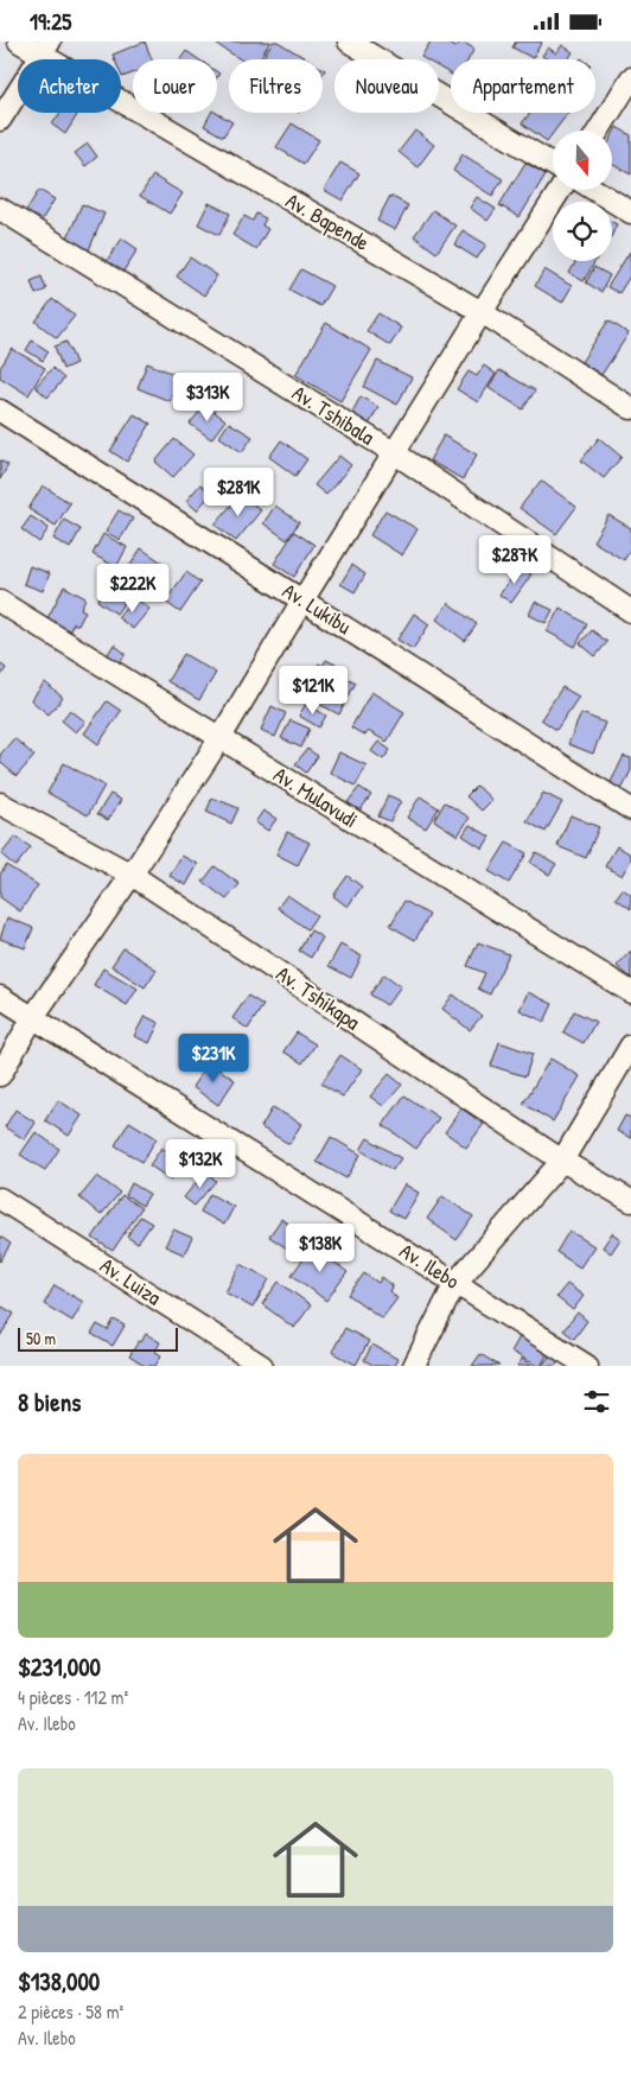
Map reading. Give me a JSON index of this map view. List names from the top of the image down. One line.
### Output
{"streets":{"street":["Av. Bapende","Av. Tshibala","Av. Lukibu","Av. Mulavudi","Av. Tshikapa","Av. Ilebo","Av. Luiza"]},"scale_bar":"50 m","north":"bottom","page":{"status":"19:25","chip":["Acheter","Louer","Filtres","Nouveau","Appartement"],"price":["$313K","$281K","$287K","$222K","$121K","$231K","$132K","$138K"],"scale":"50 m","heading":"8 biens","list":[{"name":"$231,000","note":"4 pièces · 112 m² · Av. Ilebo"},{"name":"$138,000","note":"2 pièces · 58 m² · Av. Ilebo"}]}}
